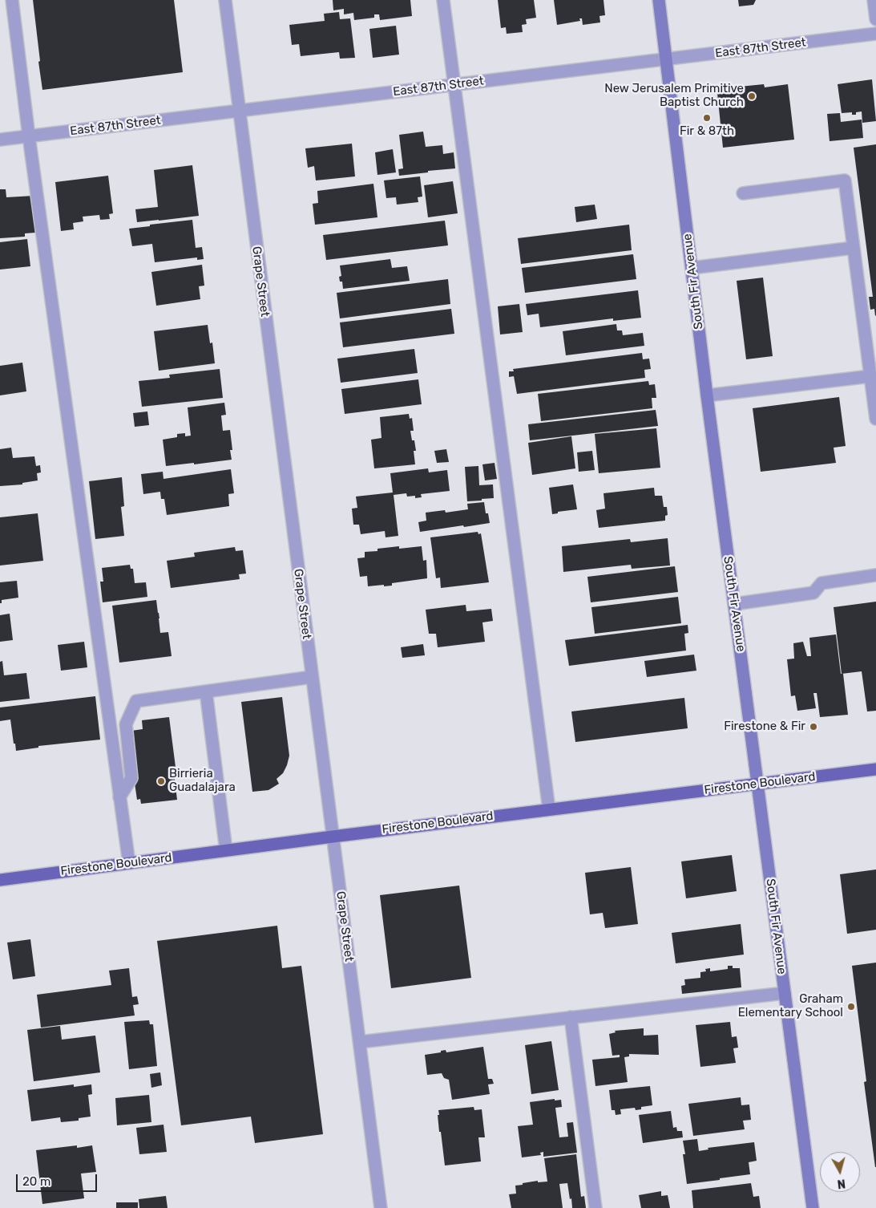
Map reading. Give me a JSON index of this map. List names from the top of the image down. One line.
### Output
{"streets":{"main road":["Firestone Boulevard"],"street":["East 87th Street","Grape Street","South Fir Avenue"]},"crossings":[["East 87th Street","Grape Street"],["East 87th Street","South Fir Avenue"],["Grape Street","Firestone Boulevard"],["South Fir Avenue","Firestone Boulevard"]],"places":["New Jerusalem Primitive Baptist Church","Fir & 87th","Firestone & Fir","Birrieria Guadalajara","Graham Elementary School"],"scale_bar":"20 m","north":"bottom"}
